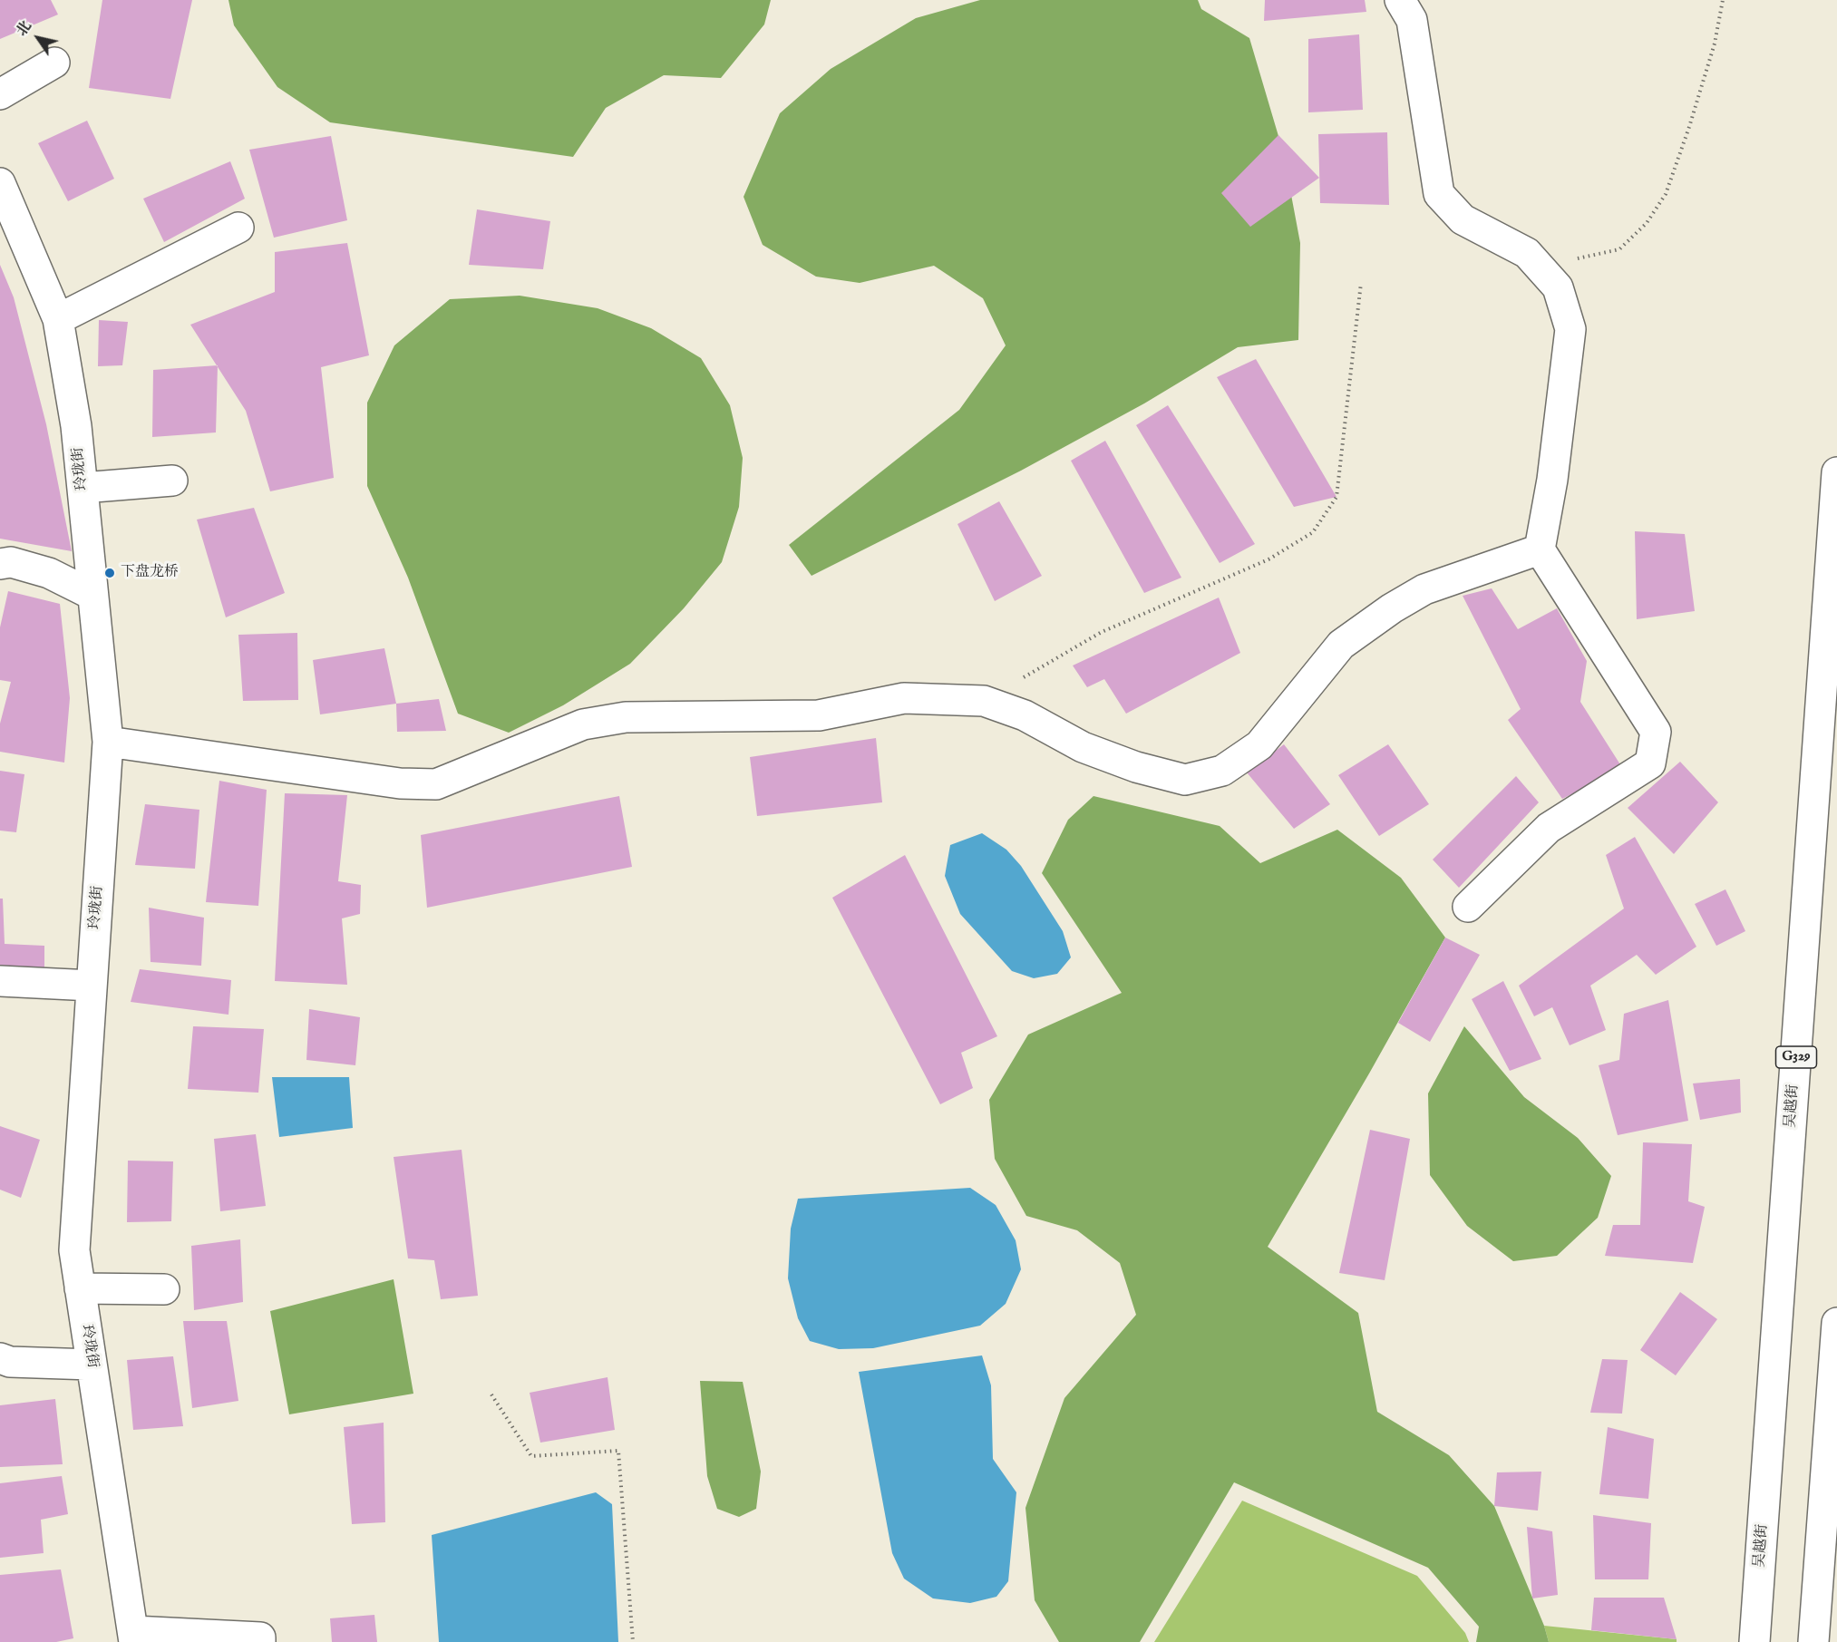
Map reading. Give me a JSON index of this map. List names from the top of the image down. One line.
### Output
{"streets":{"main road":["玲珑街","G329","吴越街"]},"places":["下盘龙桥"],"north":"top left"}
